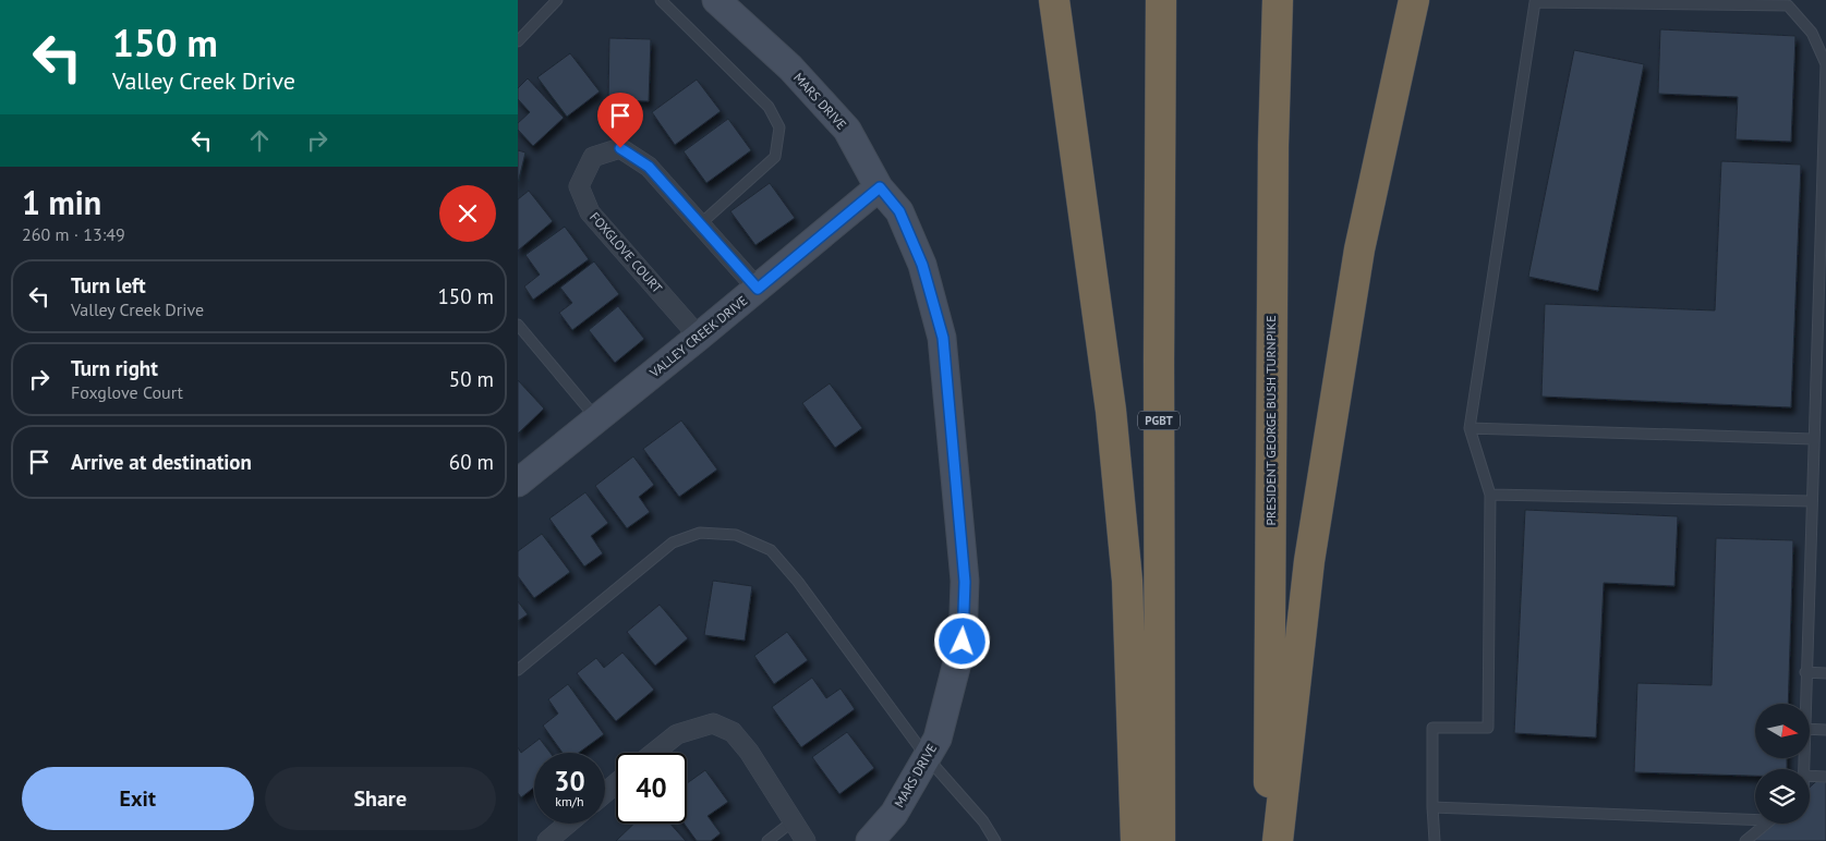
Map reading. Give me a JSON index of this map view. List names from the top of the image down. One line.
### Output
{"streets":{"highway":["PGBT","PRESIDENT GEORGE BUSH TURNPIKE"],"street":["MARS DRIVE","FOXGLOVE COURT","VALLEY CREEK DRIVE"]},"crossings":[["MARS DRIVE","VALLEY CREEK DRIVE"],["FOXGLOVE COURT","VALLEY CREEK DRIVE"]],"north":"right","page":{"turn":["150 m","Valley Creek Drive"],"heading":["1 min","260 m · 13:49"],"list":[{"name":"Turn left","note":"Valley Creek Drive","value":"150 m"},{"name":"Turn right","note":"Foxglove Court","value":"50 m"},{"name":"Arrive at destination","value":"60 m"}],"speed":"30 km/h","limit":"40","buttons":["Exit","Share"]}}
